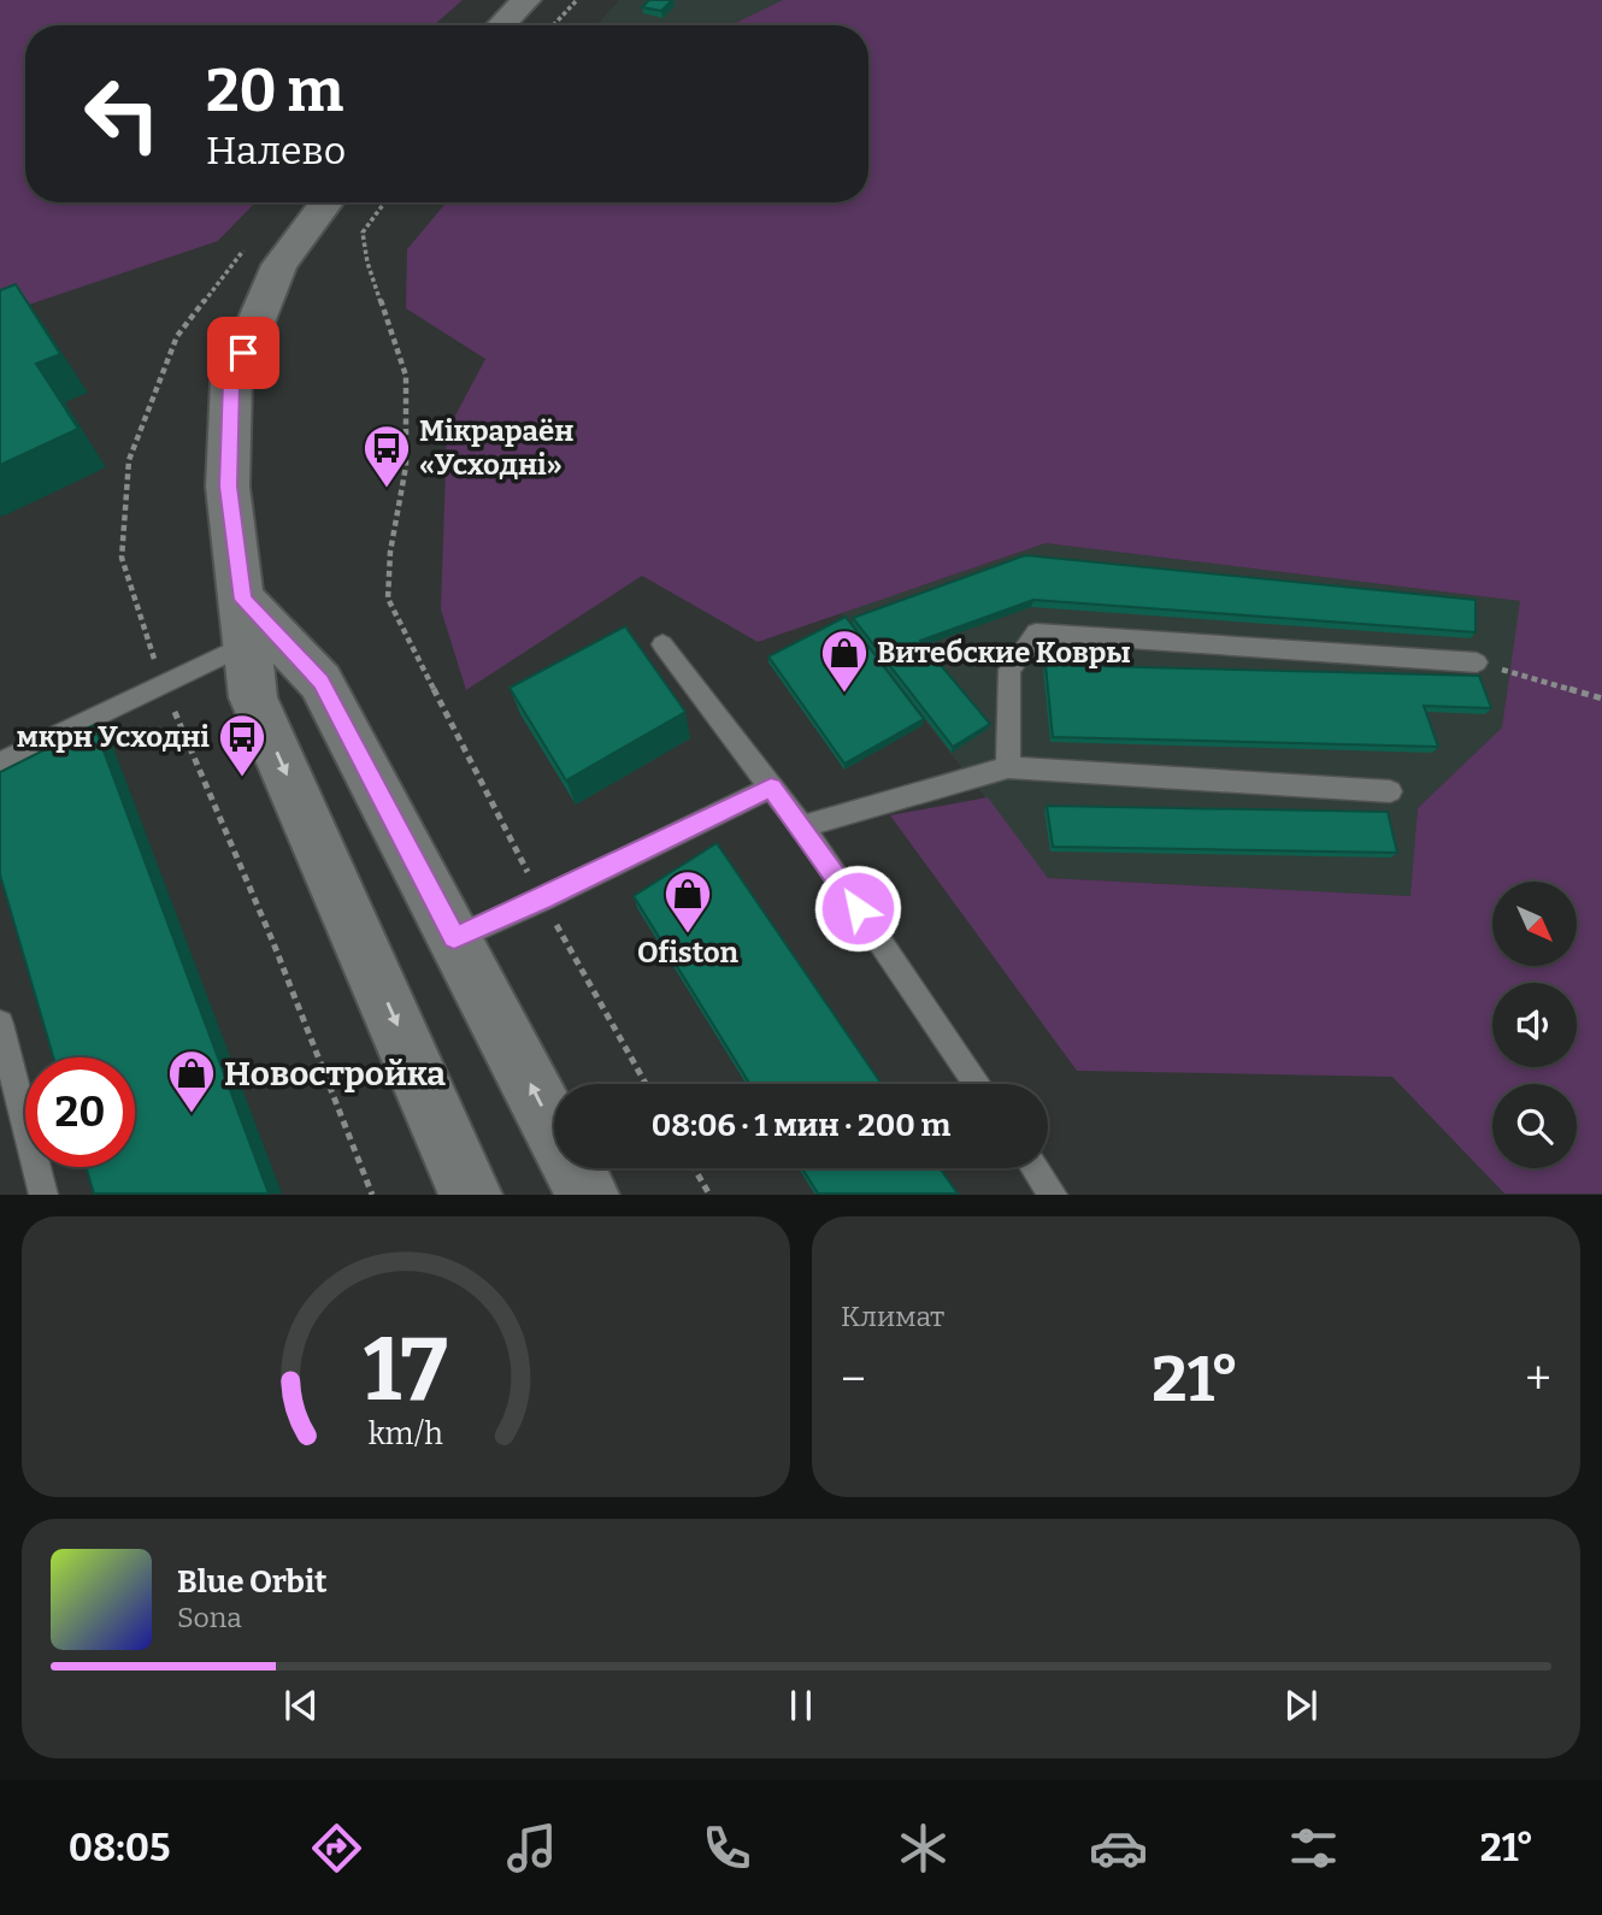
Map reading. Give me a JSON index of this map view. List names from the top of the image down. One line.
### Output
{"places":{"bus stop":["Мікрараён «Усходні»","мкрн Усходні"],"shop":["Витебские Ковры","Ofiston","Новостройка"]},"north":"bottom right","page":{"turn":["20 m","Налево"],"limit":"20","trip":"08:06 · 1 мин · 200 m","tile":"Климат","heat":["−","21°","+"],"song":["Blue Orbit","Sona"],"tabs":["08:05","21°"],"gauge":["17","km/h"]}}
